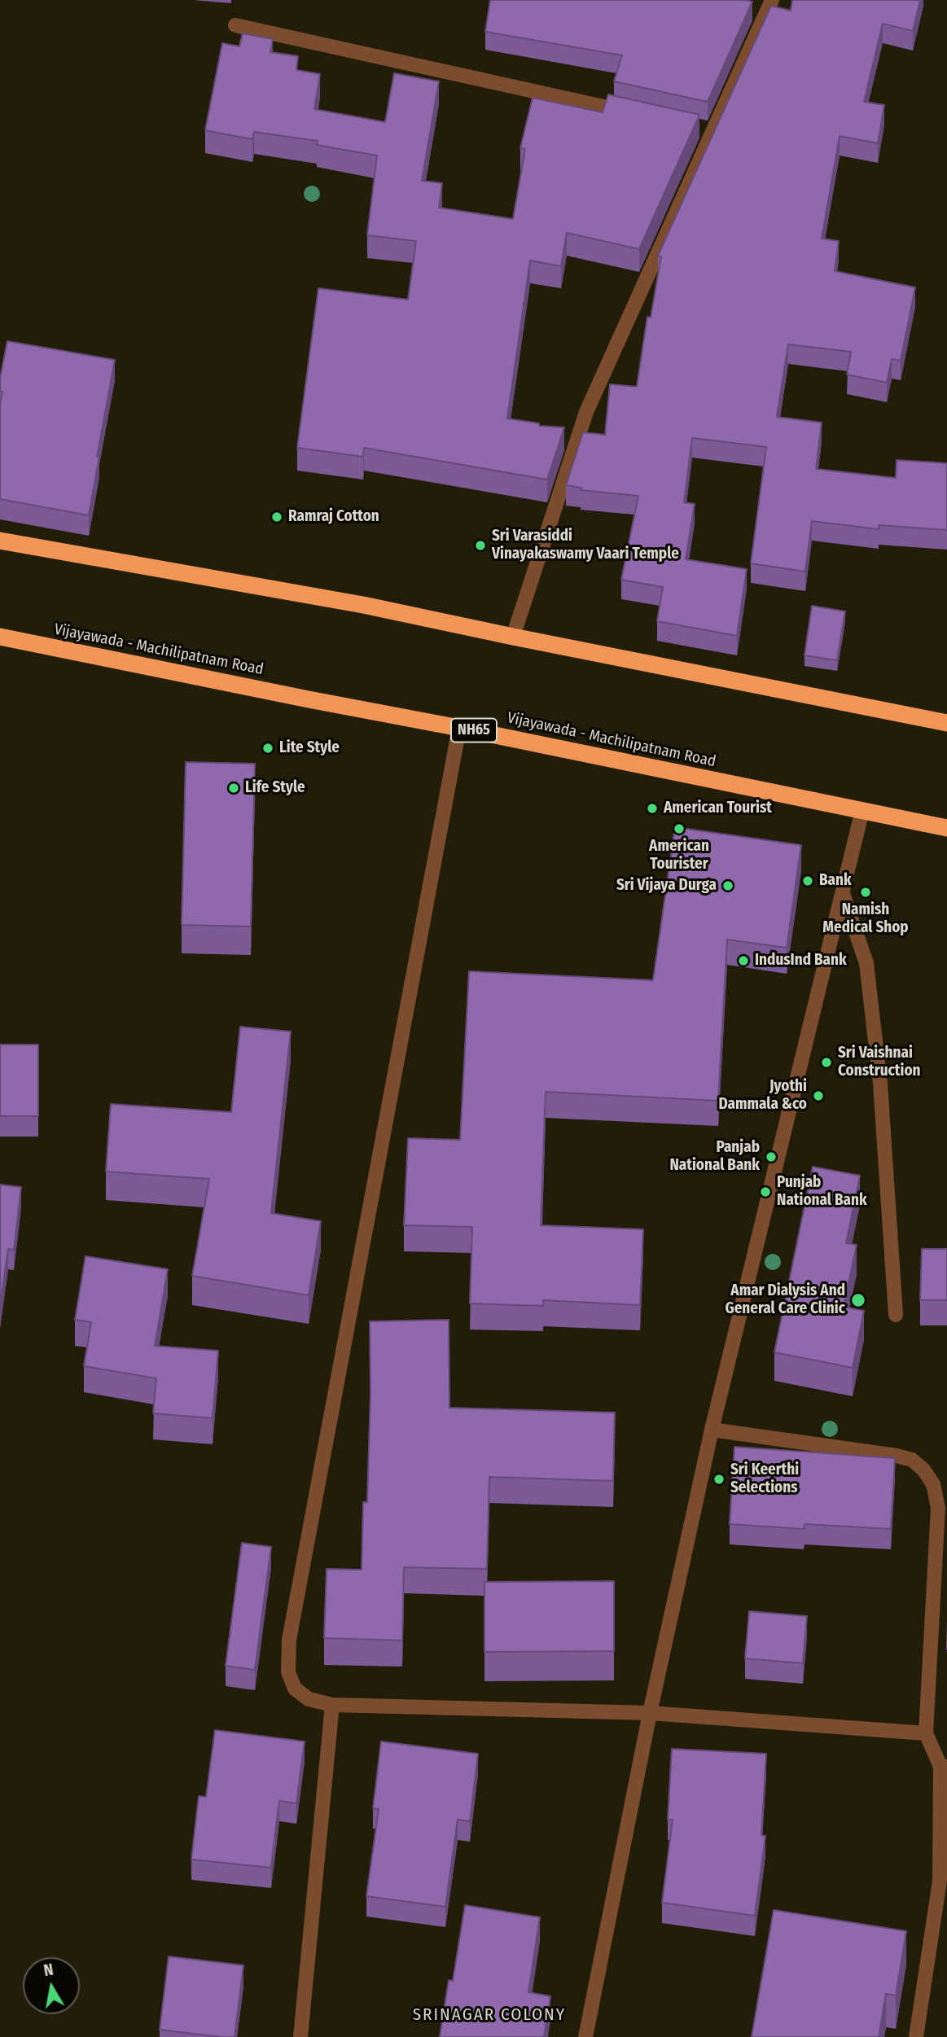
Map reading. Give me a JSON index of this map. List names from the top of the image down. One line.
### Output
{"streets":{"highway":["Vijayawada - Machilipatnam Road","NH65"]},"districts":["SRINAGAR COLONY"],"places":["Ramraj Cotton","Sri Varasiddi Vinayakaswamy Vaari Temple","Lite Style","Life Style","American Tourist","American Tourister","Bank","Sri Vijaya Durga","Namish Medical Shop","IndusInd Bank","Sri Vaishnai Construction","Jyothi Dammala &co","Panjab National Bank","Punjab National Bank","Amar Dialysis And General Care Clinic","Sri Keerthi Selections"],"north":"top"}
